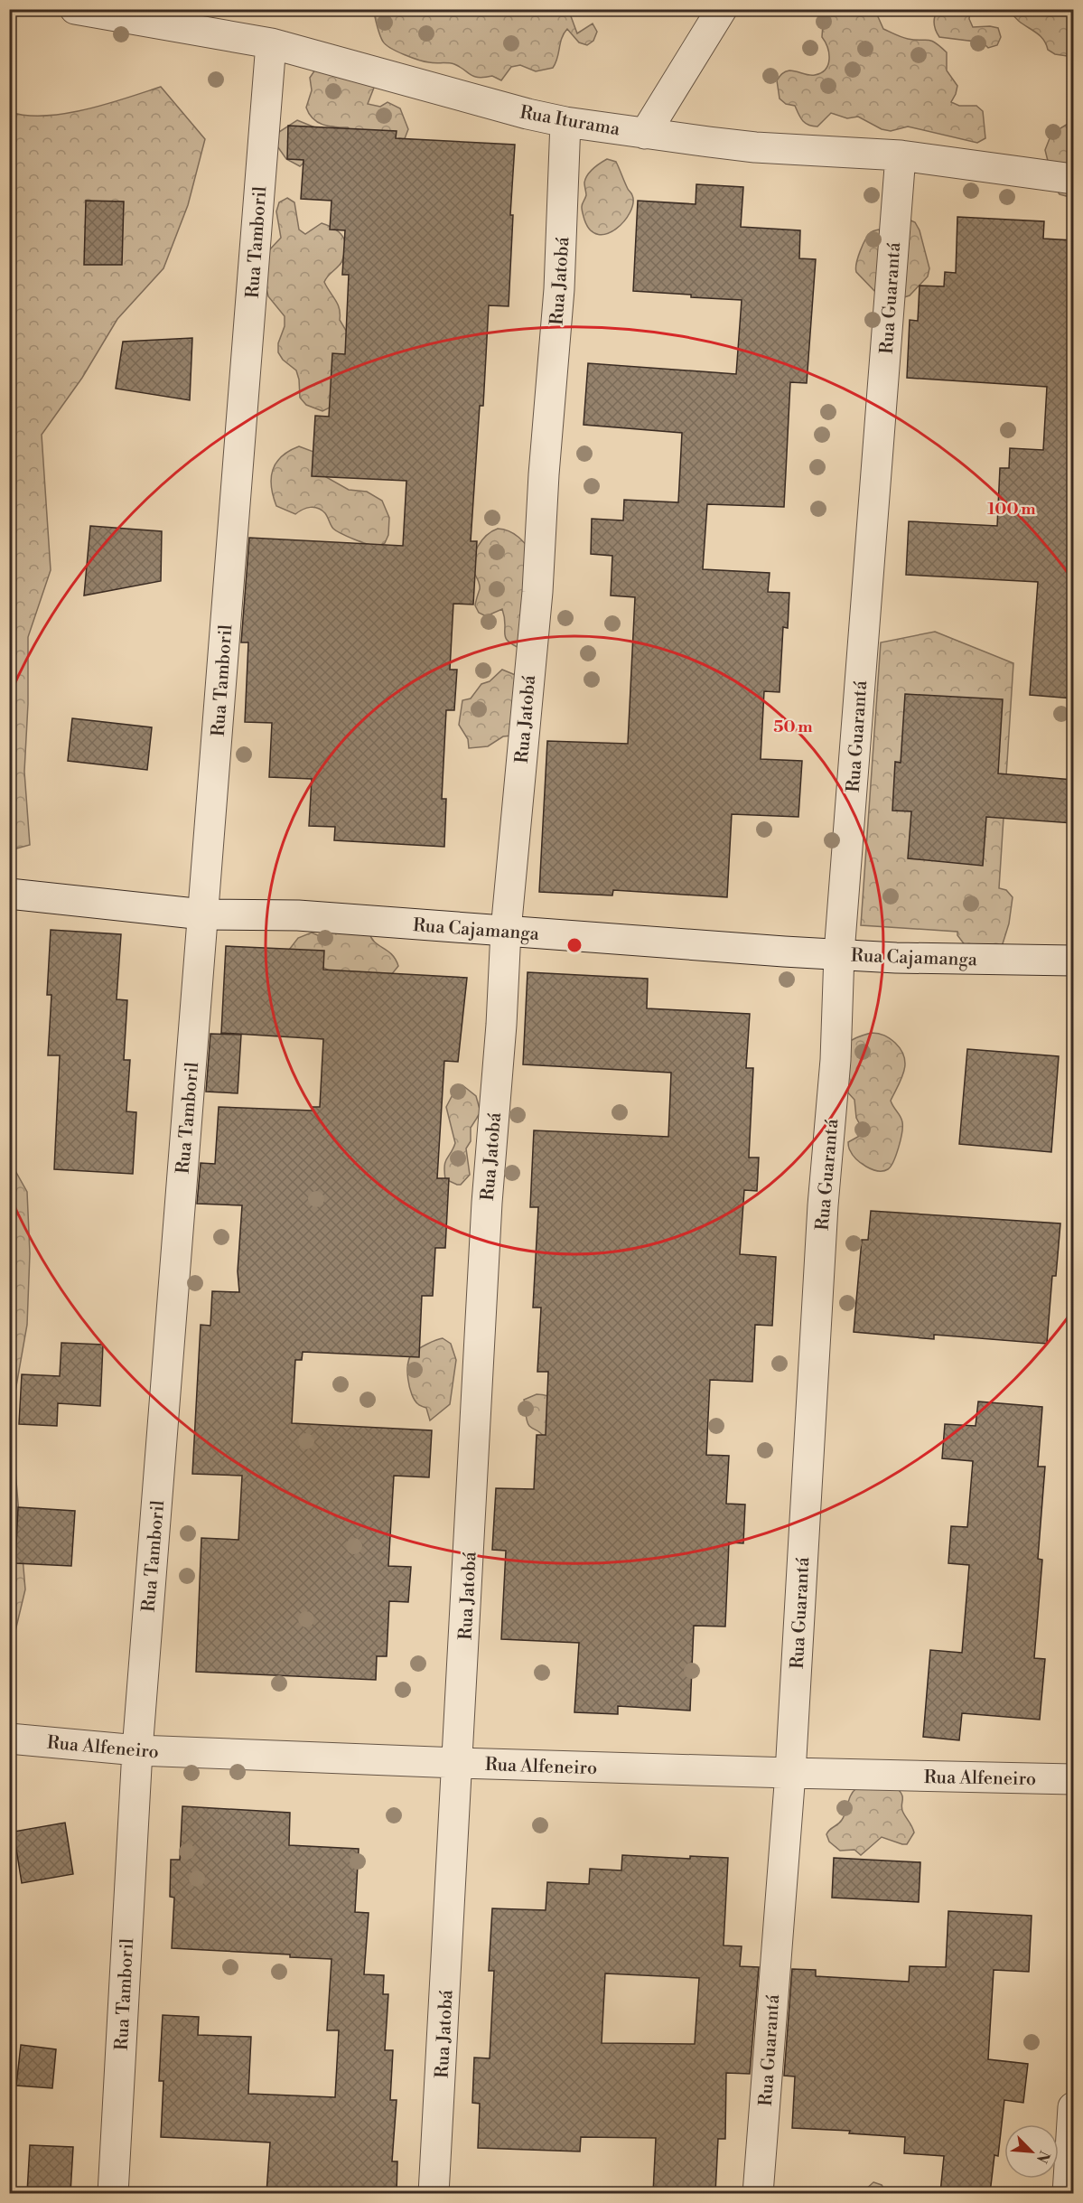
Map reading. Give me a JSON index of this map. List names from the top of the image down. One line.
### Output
{"streets":{"street":["Rua Iturama","Rua Tamboril","Rua Jatobá","Rua Guarantá","Rua Cajamanga","Rua Alfeneiro"]},"crossings":[["Rua Iturama","Rua Tamboril"],["Rua Iturama","Rua Jatobá"],["Rua Iturama","Rua Guarantá"],["Rua Tamboril","Rua Cajamanga"],["Rua Tamboril","Rua Alfeneiro"],["Rua Jatobá","Rua Cajamanga"],["Rua Jatobá","Rua Alfeneiro"],["Rua Guarantá","Rua Cajamanga"],["Rua Guarantá","Rua Alfeneiro"]],"north":"bottom right","rings":["100 m","50 m"]}
